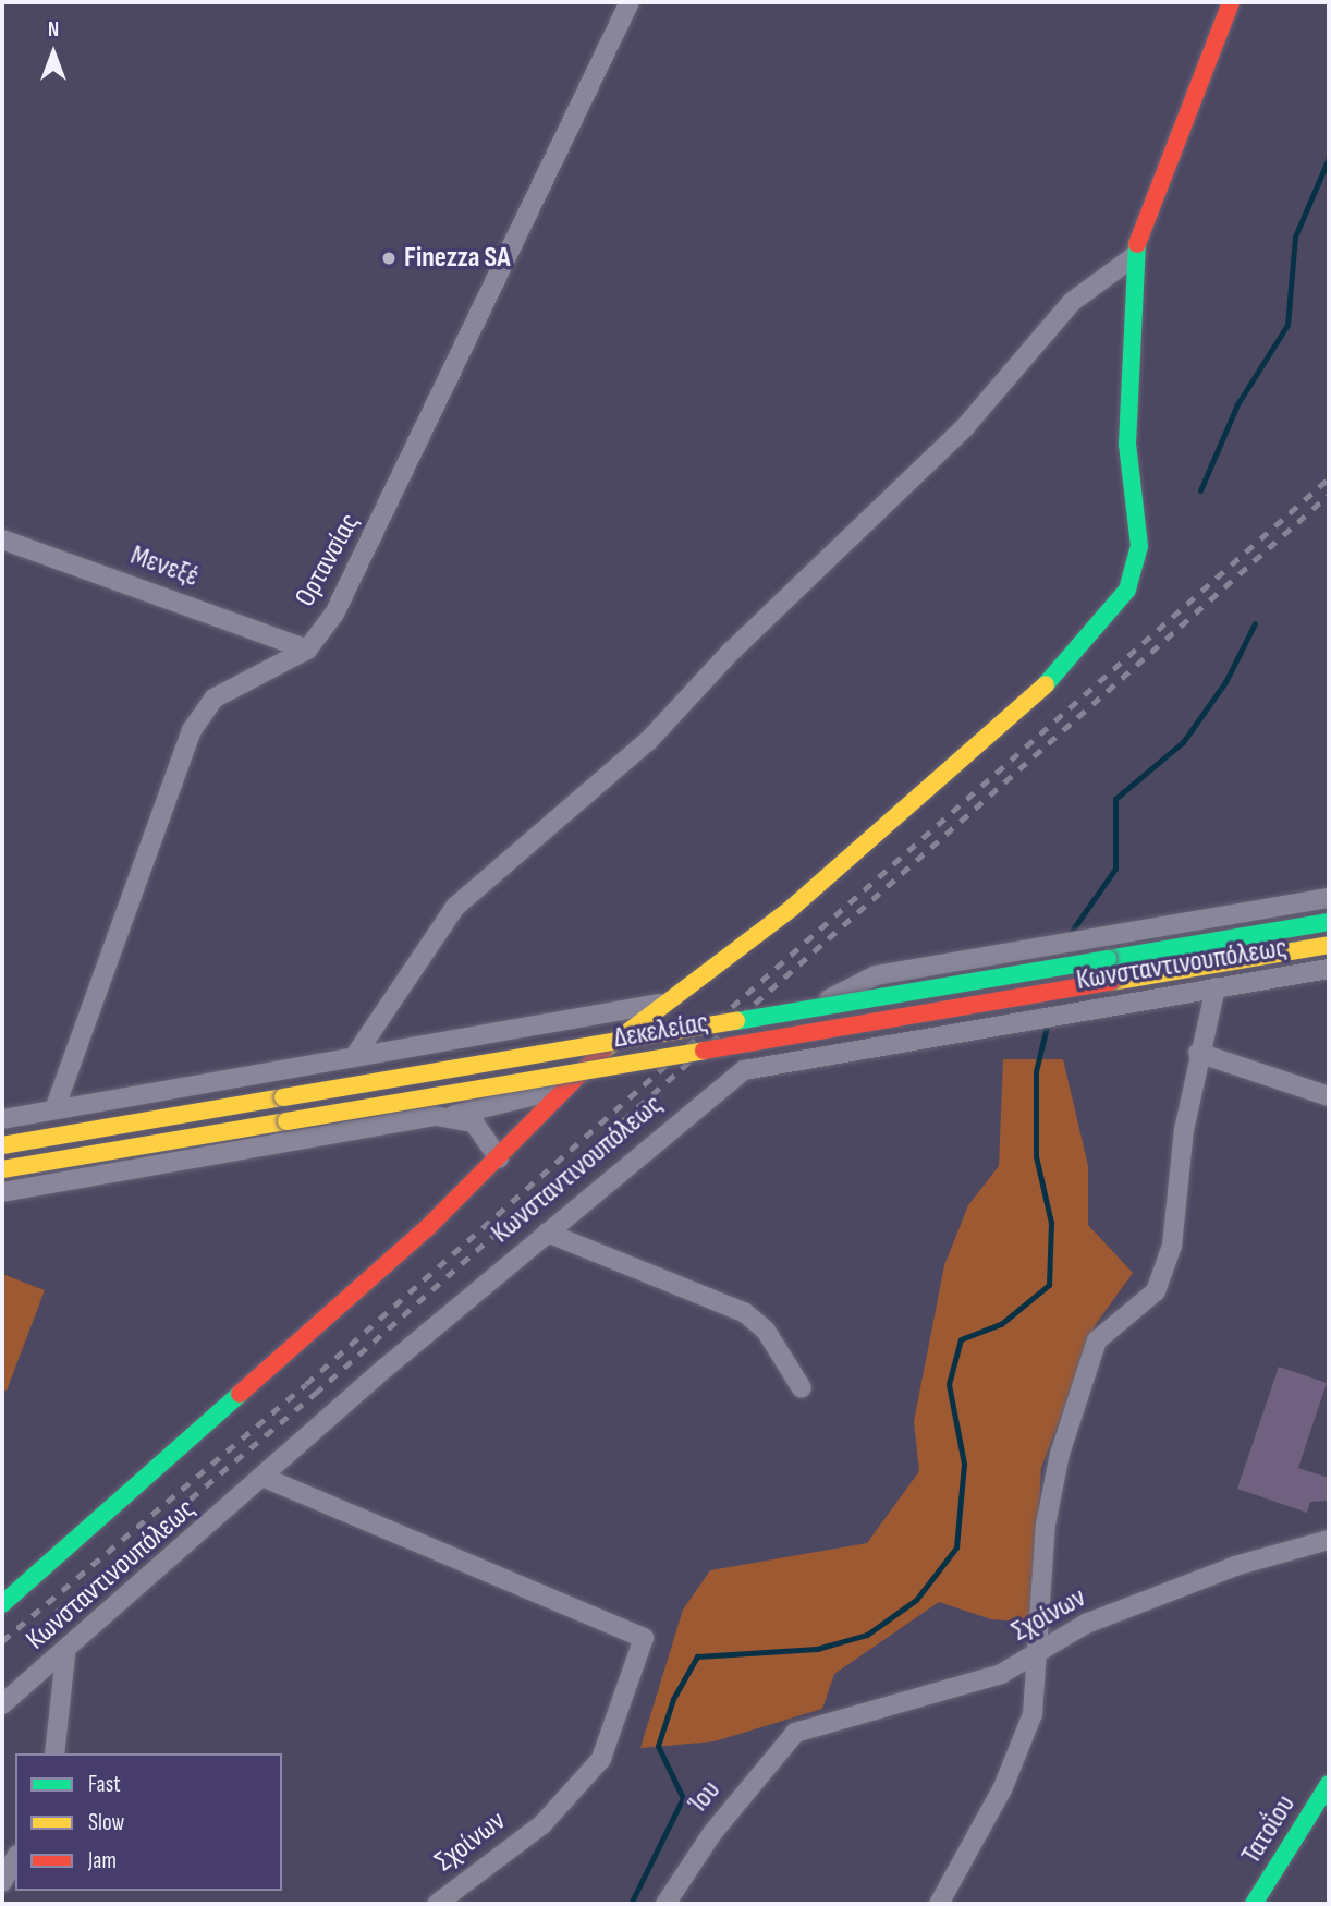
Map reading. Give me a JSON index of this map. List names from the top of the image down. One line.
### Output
{"streets":{"main road":["Δεκελείας","Τατοΐου"],"street":["Ορτανσίας","Μενεξέ","Κωνσταντινουπόλεως","Σχοίνων","Ίου"]},"crossings":[["Ορτανσίας","Μενεξέ"],["Κωνσταντινουπόλεως","Σχοίνων"],["Σχοίνων","Ίου"]],"places":["Finezza SA"],"legend":["Fast","Slow","Jam"],"north":"top"}
